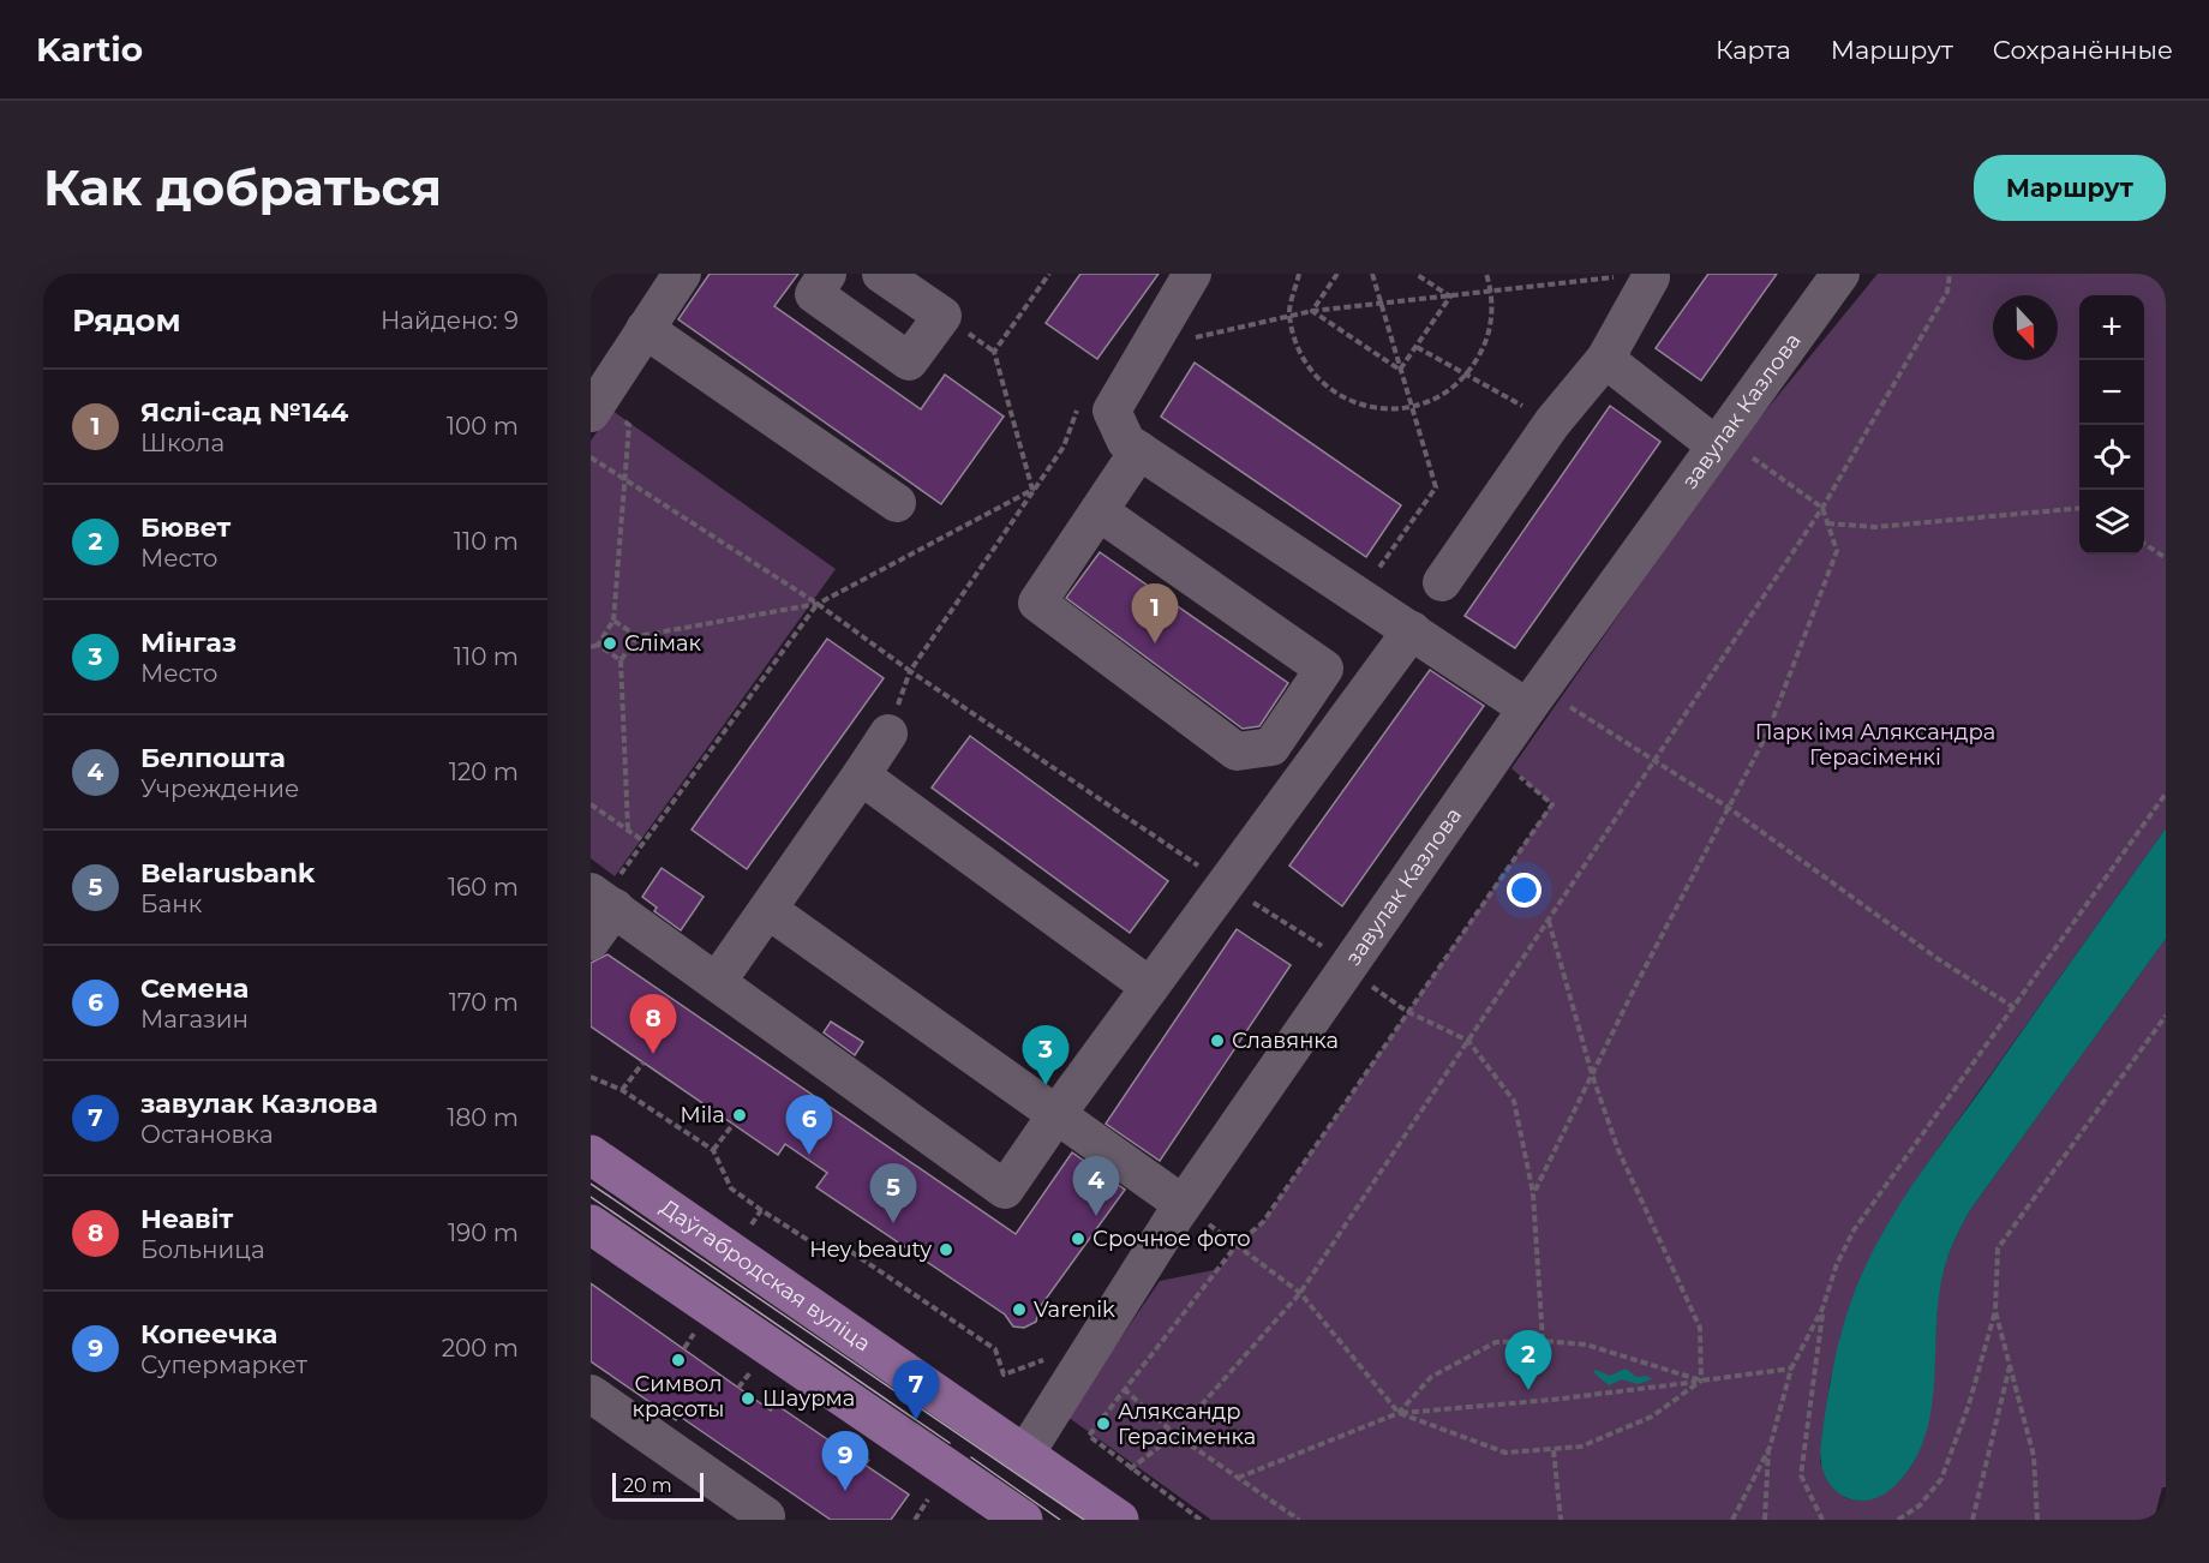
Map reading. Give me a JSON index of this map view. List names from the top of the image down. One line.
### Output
{"streets":{"main road":["завулак Казлова","Даўгабродская вуліца"]},"crossings":[["завулак Казлова","Даўгабродская вуліца"]],"parks":["Парк імя Аляксандра Герасіменкі"],"places":["Слімак","Славянка","Mila","Срочное фото","Hey beauty","Varenik","Символ красоты","Шаурма","Аляксандр Герасіменка"],"scale_bar":"20 m","north":"bottom","page":{"header":"Kartio","nav":["Карта","Маршрут","Сохранённые"],"buttons":"Маршрут","title":"Как добраться","heading":["Рядом","Найдено: 9"],"map_buttons":["+","−"],"list":[{"mark":"1","name":"Яслі-сад №144","note":"Школа","value":"100 m"},{"mark":"2","name":"Бювет","note":"Место","value":"110 m"},{"mark":"3","name":"Мінгаз","note":"Место","value":"110 m"},{"mark":"4","name":"Белпошта","note":"Учреждение","value":"120 m"},{"mark":"5","name":"Belarusbank","note":"Банк","value":"160 m"},{"mark":"6","name":"Семена","note":"Магазин","value":"170 m"},{"mark":"7","name":"завулак Казлова","note":"Остановка","value":"180 m"},{"mark":"8","name":"Неавіт","note":"Больница","value":"190 m"},{"mark":"9","name":"Копеечка","note":"Супермаркет","value":"200 m"}],"pins":["1","8","3","6","4","5","2","7","9"],"scale":"20 m"}}
